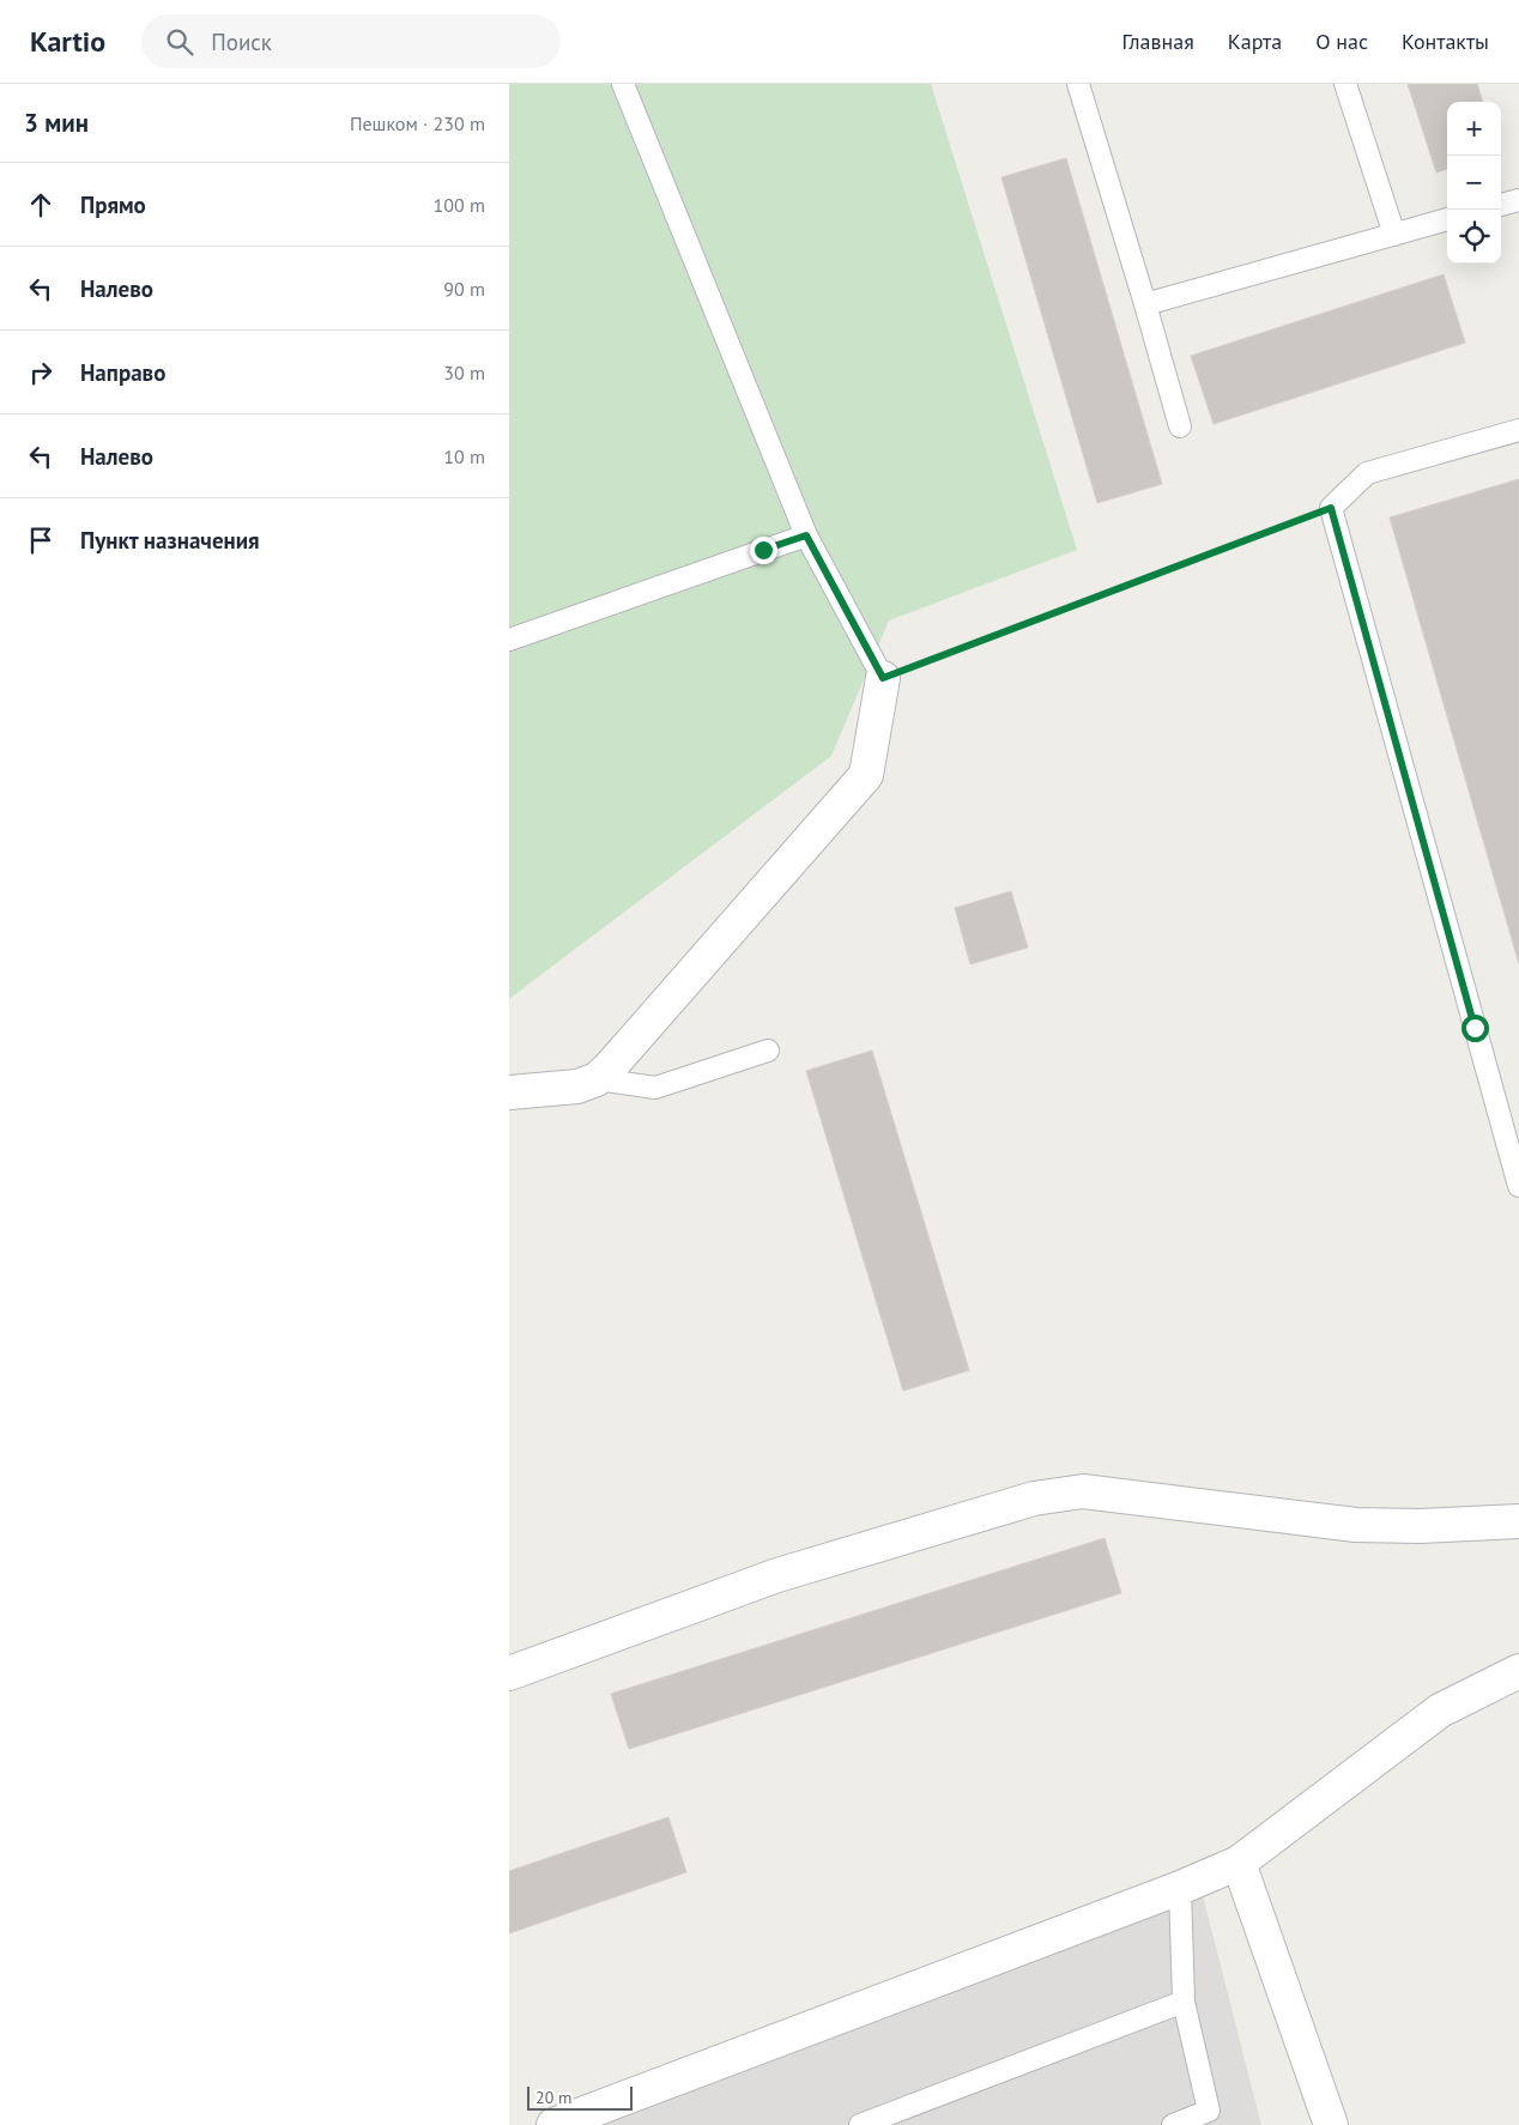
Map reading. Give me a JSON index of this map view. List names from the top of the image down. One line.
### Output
{"scale_bar":"20 m","page":{"header":"Kartio","search":"Поиск","nav":["Главная","Карта","О нас","Контакты"],"heading":["3 мин","Пешком · 230 m"],"map_buttons":["+","−"],"list":[["Прямо","100 m"],["Налево","90 m"],["Направо","30 m"],["Налево","10 m"],"Пункт назначения"],"scale":"20 m"}}
